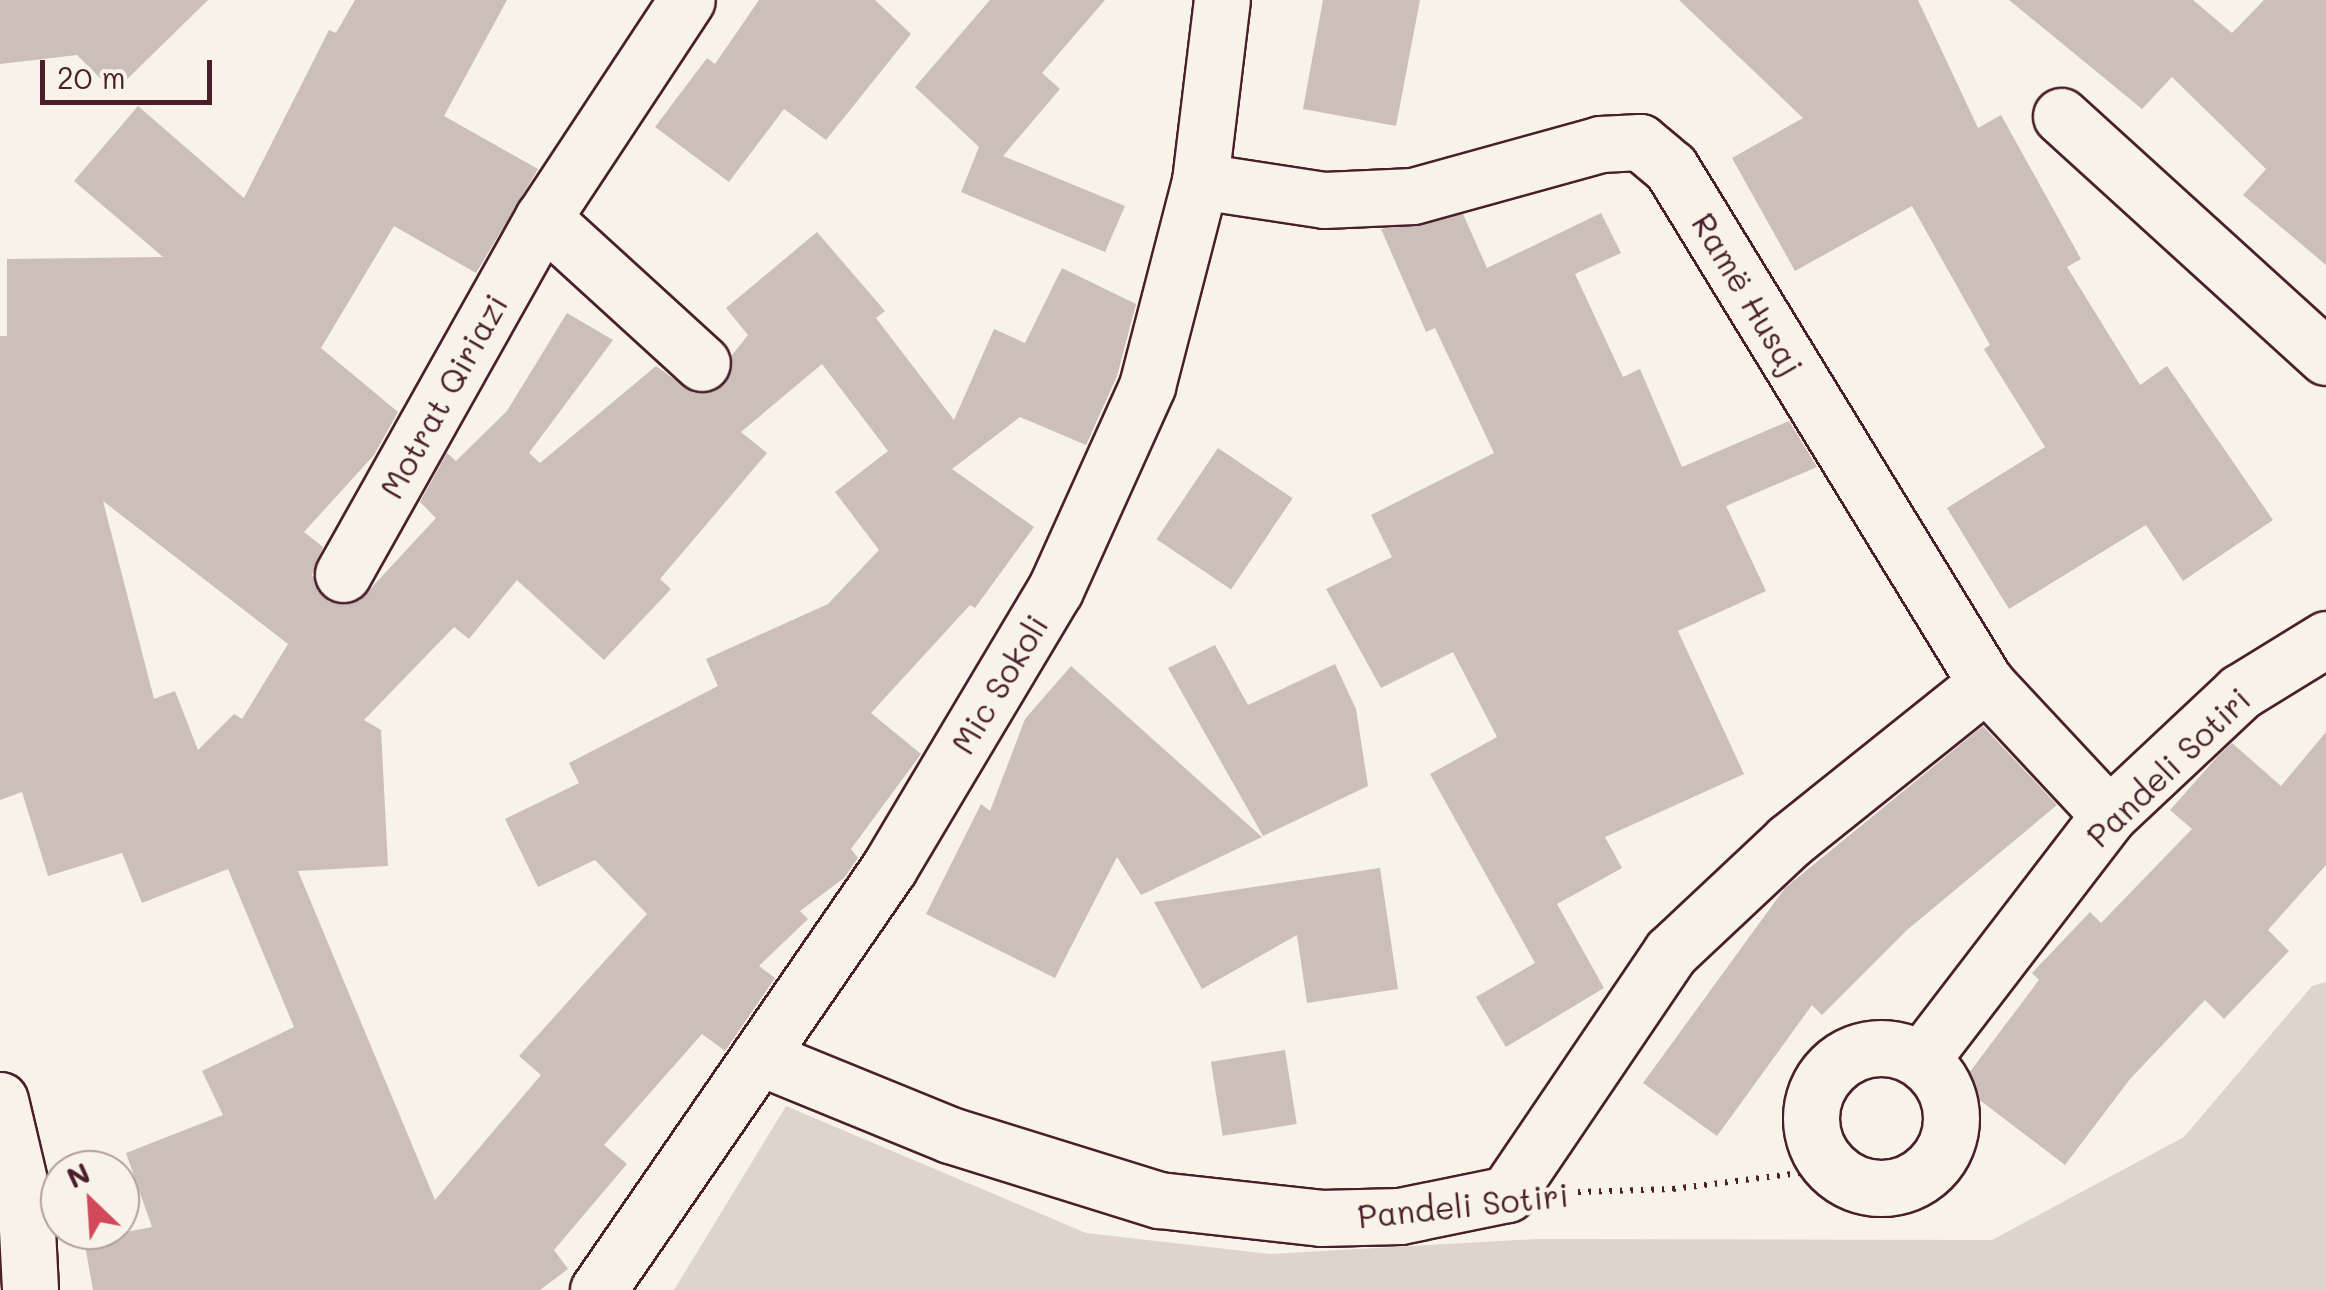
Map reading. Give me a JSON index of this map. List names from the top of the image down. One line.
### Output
{"streets":{"street":["Ramë Husaj","Motrat Qiriazi","Mic Sokoli","Pandeli Sotiri"]},"crossings":[["Ramë Husaj","Mic Sokoli"],["Ramë Husaj","Pandeli Sotiri"],["Mic Sokoli","Pandeli Sotiri"]],"scale_bar":"20 m","north":"top left"}
